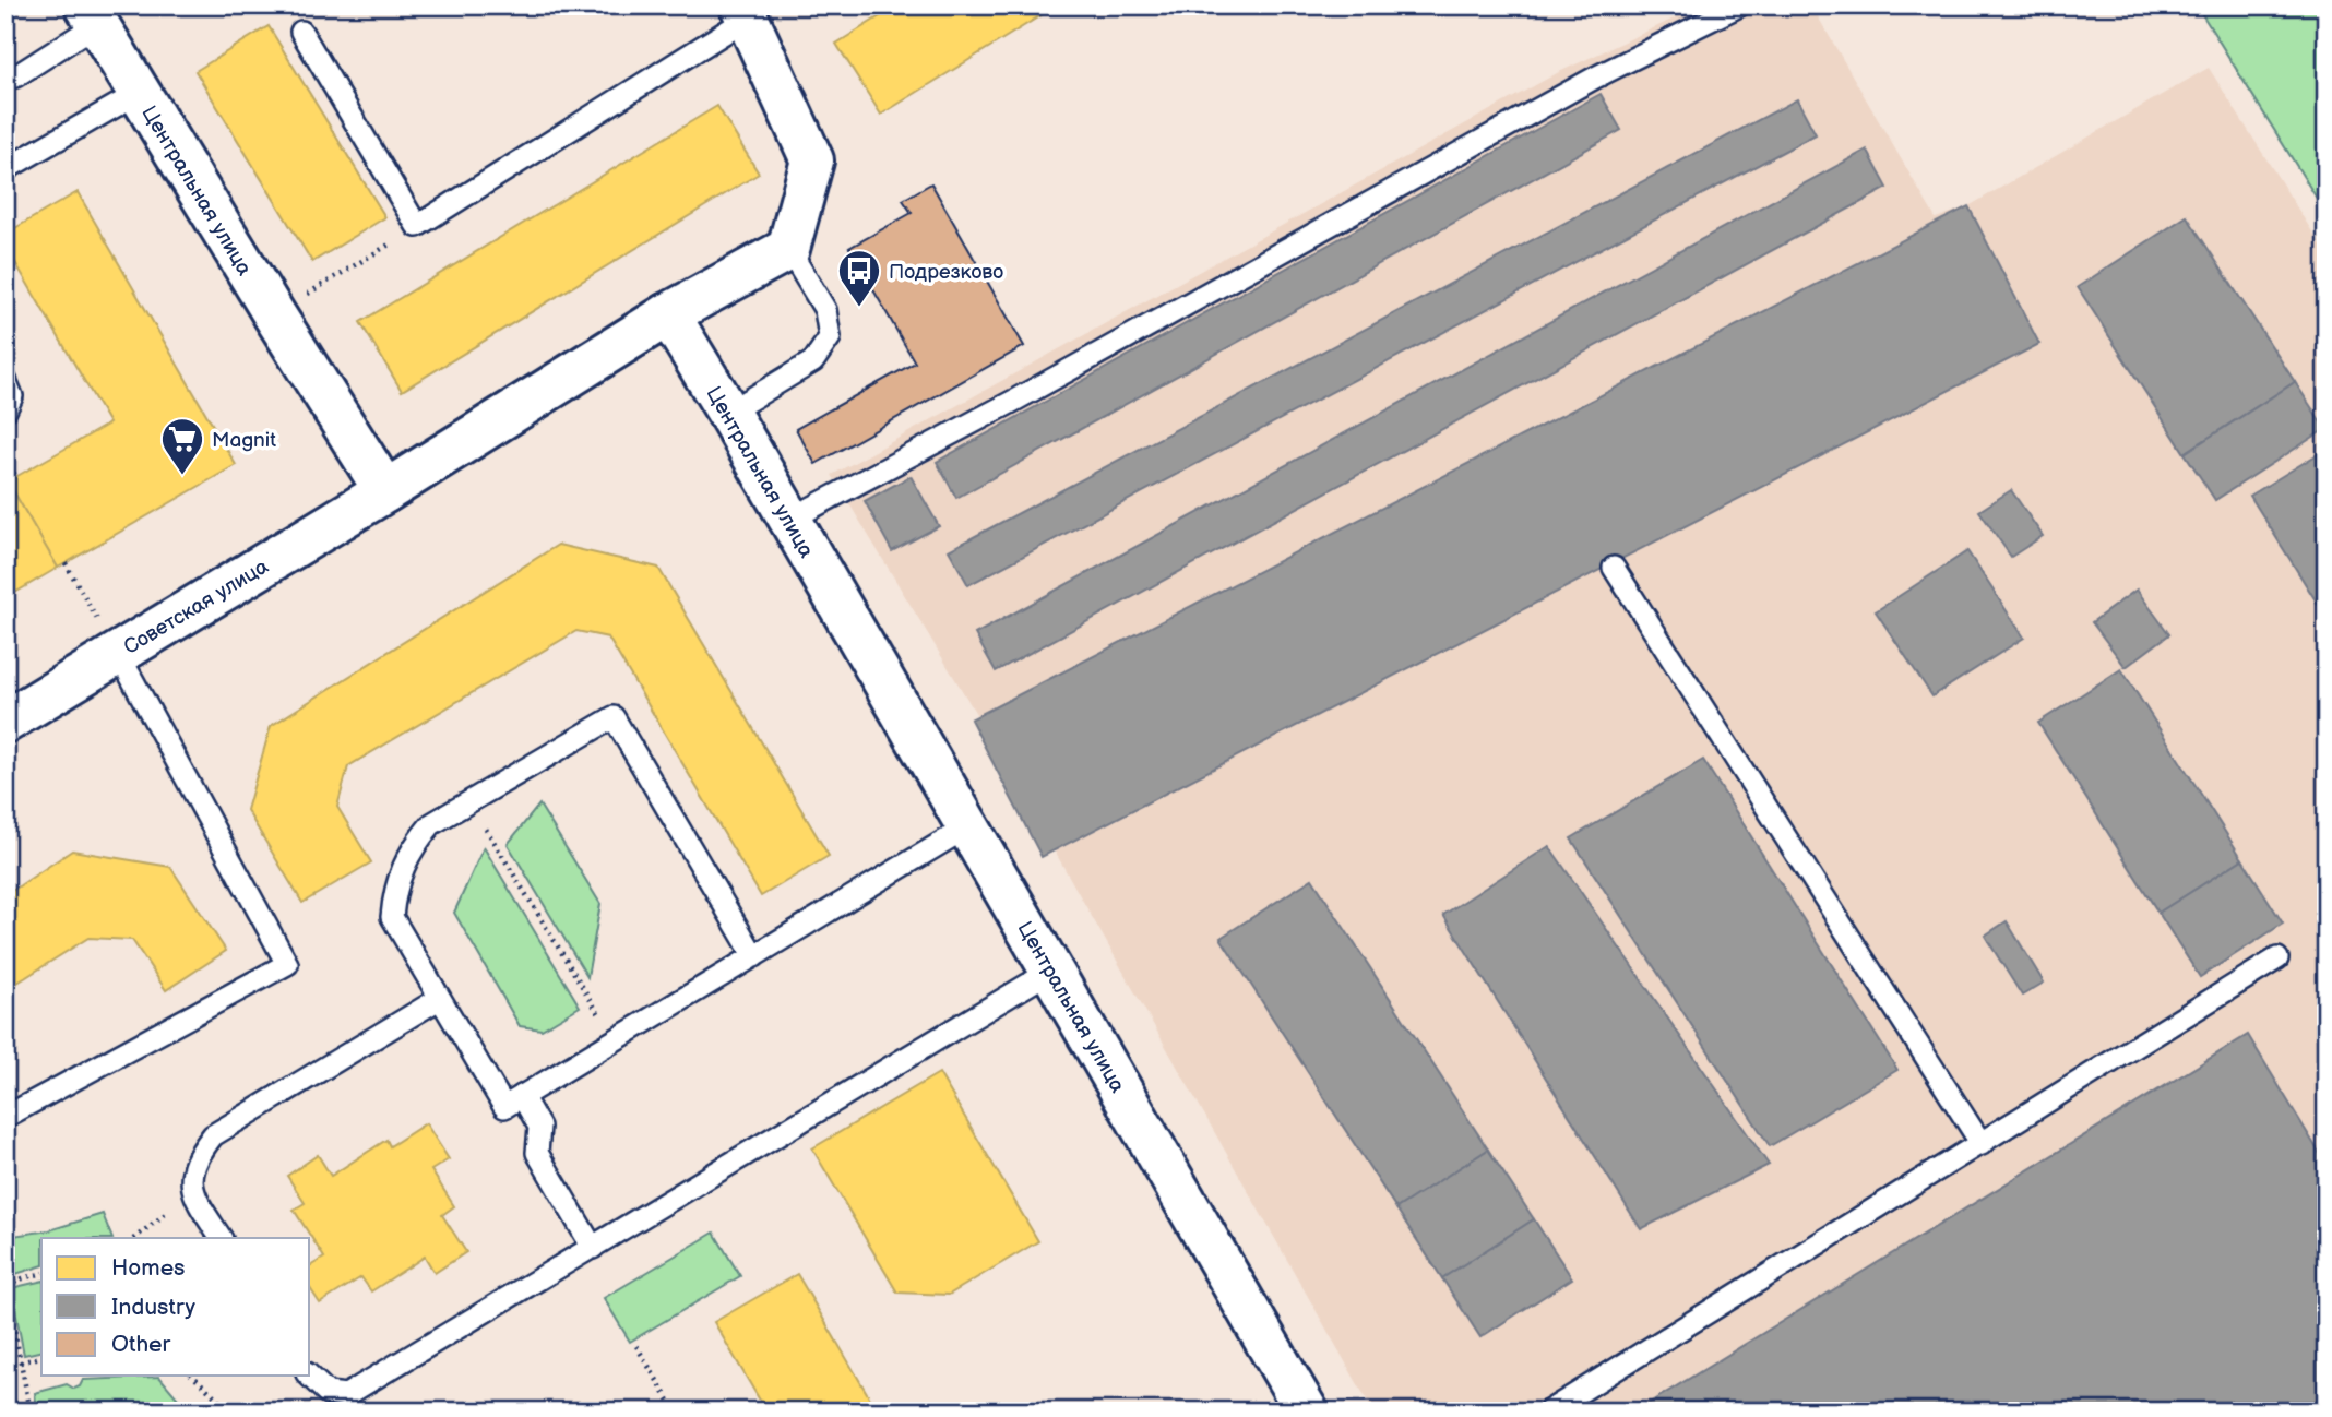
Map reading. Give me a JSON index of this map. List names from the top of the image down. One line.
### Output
{"streets":{"street":["Центральная улица","Советская улица"]},"crossings":[["Центральная улица","Советская улица"]],"places":{"bus stop":["Подрезково"],"supermarket":["Magnit"]},"legend":["Homes","Industry","Other"]}
